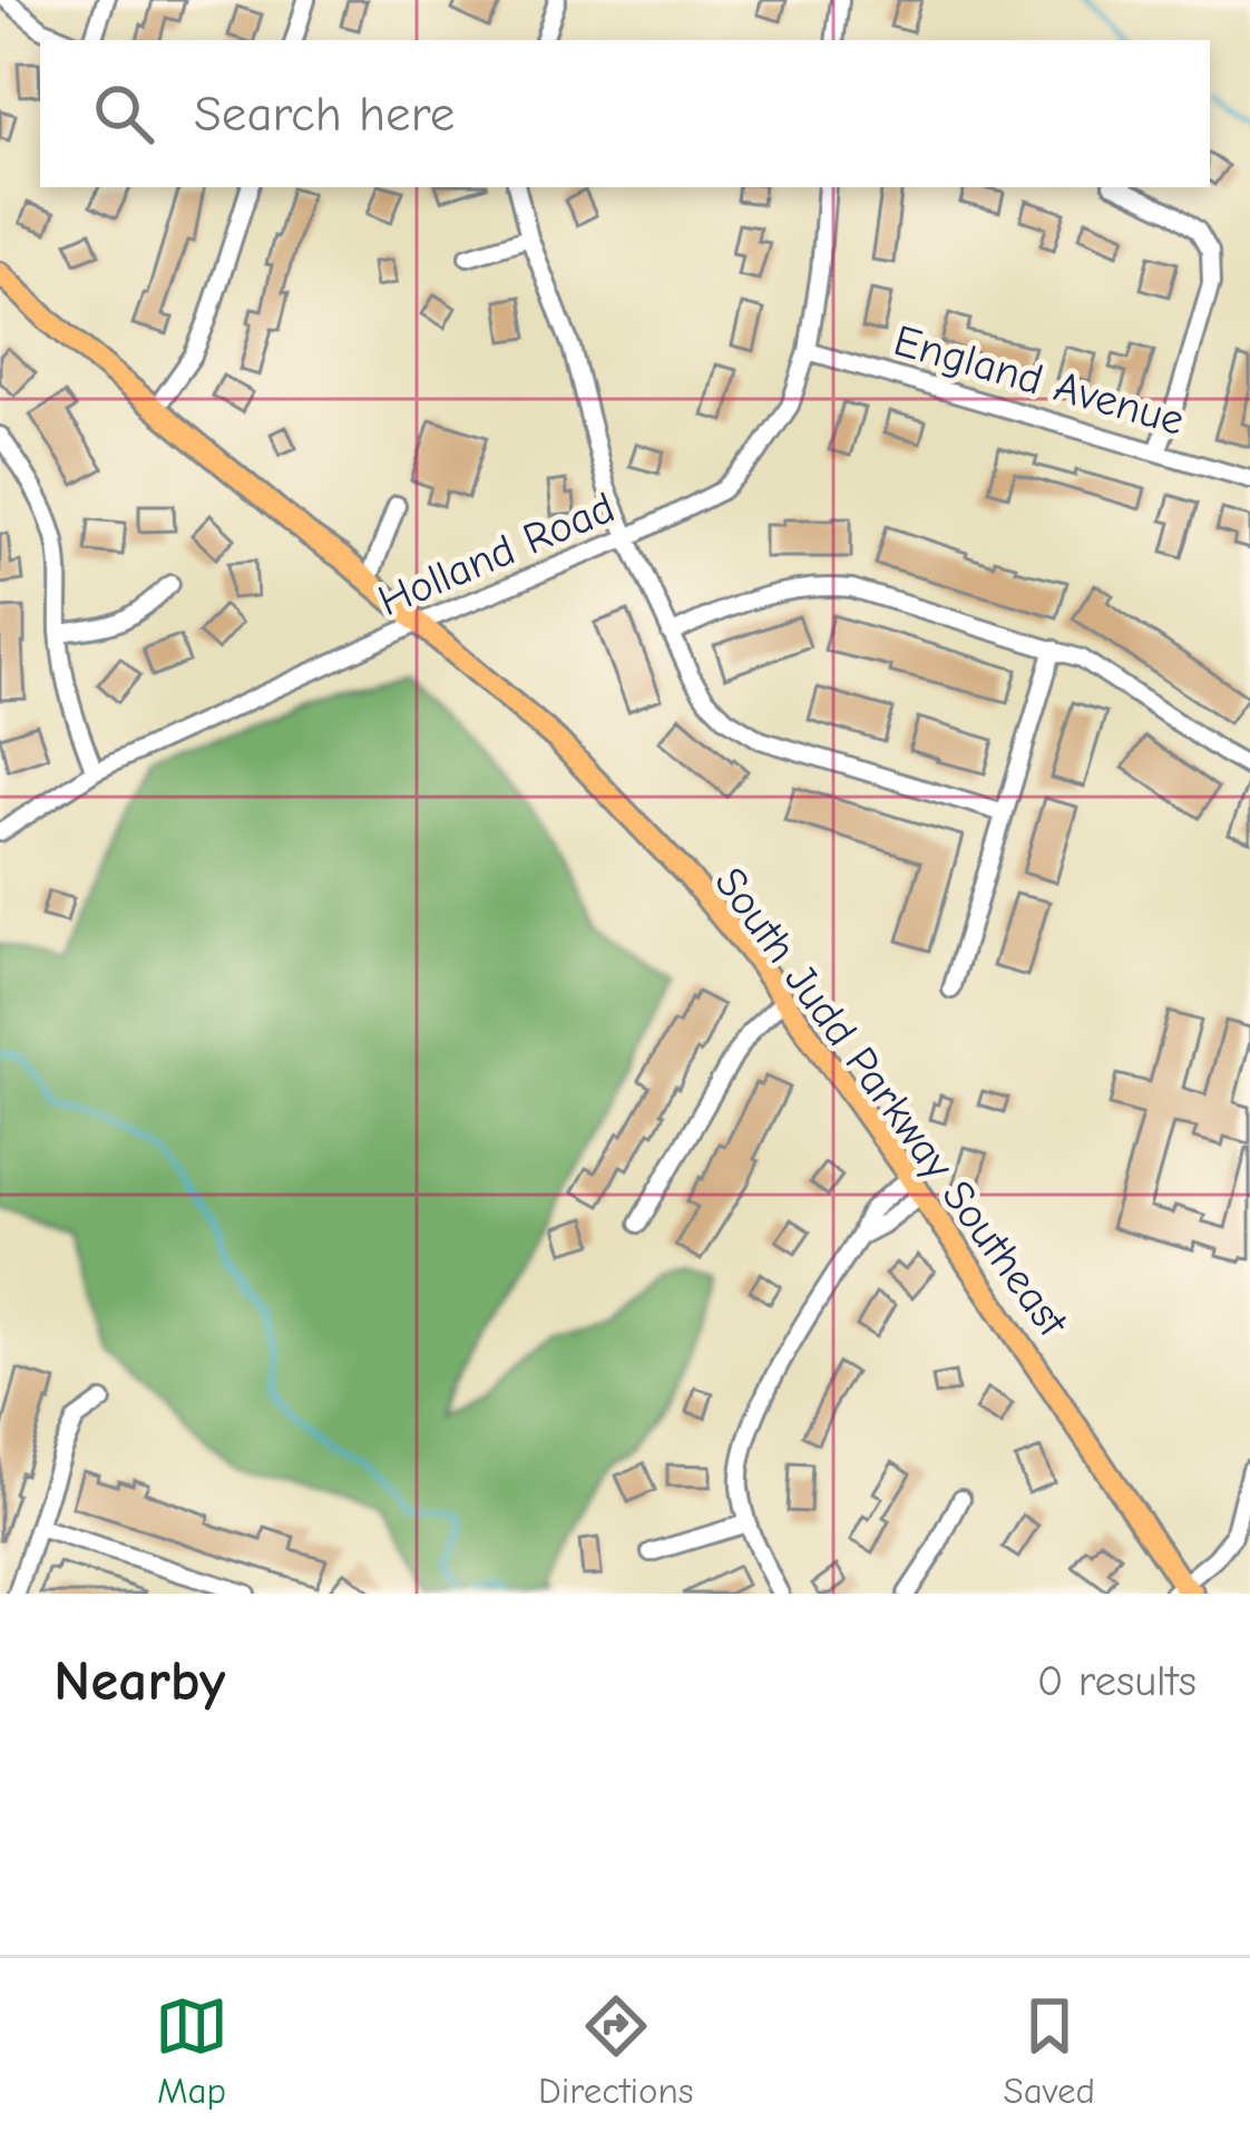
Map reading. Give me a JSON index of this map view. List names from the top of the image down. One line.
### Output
{"streets":{"highway":["South Judd Parkway Southeast"],"street":["England Avenue","Holland Road"]},"crossings":[["England Avenue","Holland Road"],["Holland Road","South Judd Parkway Southeast"]],"page":{"search":"Search here","heading":["Nearby","0 results"],"nav":["Map","Directions","Saved"]}}
